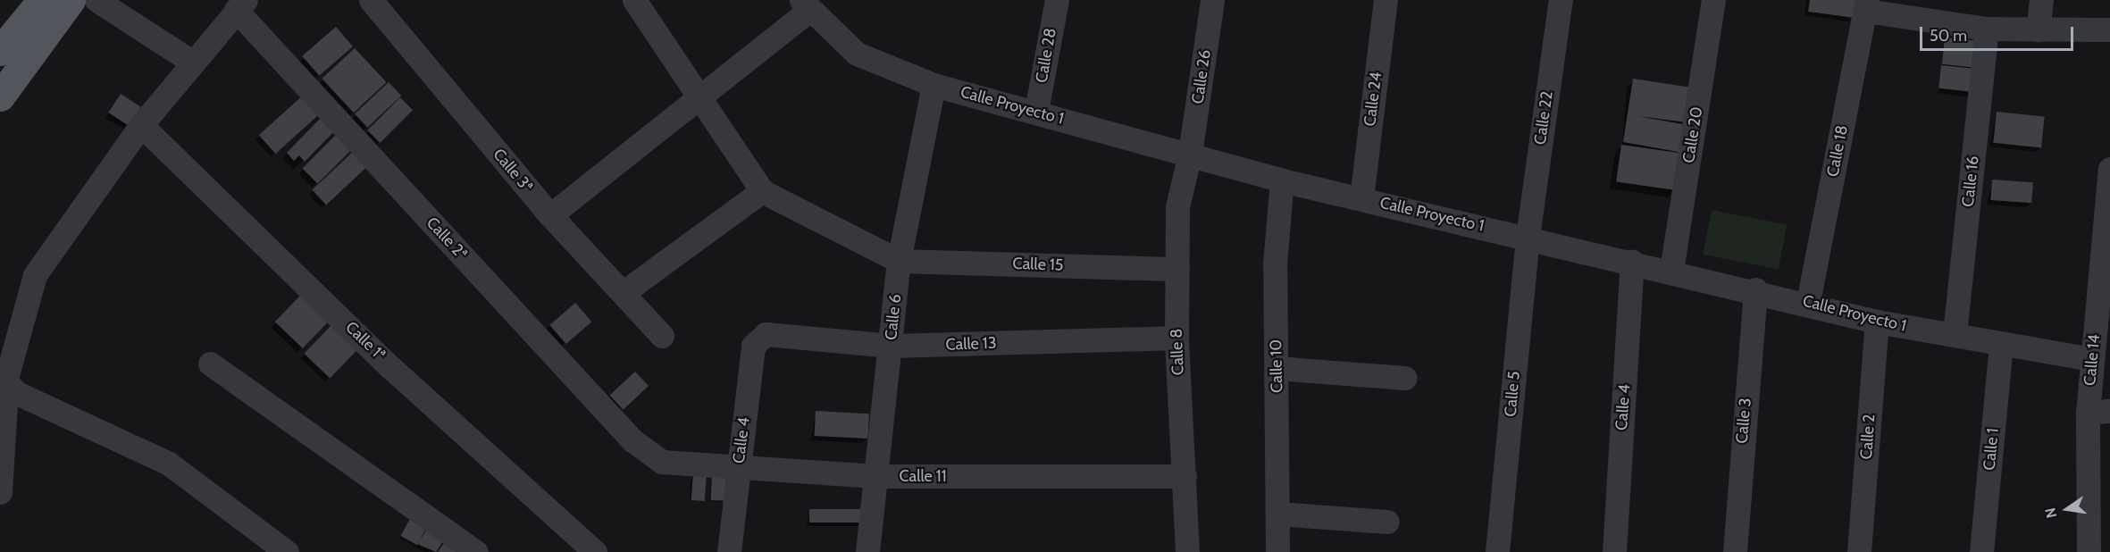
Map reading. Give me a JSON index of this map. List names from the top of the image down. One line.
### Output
{"streets":{"street":["Calle 28","Calle 26","Calle 24","Calle Proyecto 1","Calle 22","Calle 20","Calle 18","Calle 3ª","Calle 16","Calle 2ª","Calle 15","Calle 6","Calle 1ª","Calle 13","Calle 8","Calle 14","Calle 10","Calle 5","Calle 4","Calle 3","Calle 2","Calle 1","Calle 11"]},"crossings":[["Calle 28","Calle Proyecto 1"],["Calle 26","Calle Proyecto 1"],["Calle 26","Calle 8"],["Calle 24","Calle Proyecto 1"],["Calle Proyecto 1","Calle 22"],["Calle Proyecto 1","Calle 20"],["Calle Proyecto 1","Calle 18"],["Calle Proyecto 1","Calle 16"],["Calle Proyecto 1","Calle 6"],["Calle Proyecto 1","Calle 8"],["Calle Proyecto 1","Calle 14"],["Calle Proyecto 1","Calle 10"],["Calle Proyecto 1","Calle 5"],["Calle Proyecto 1","Calle 4"],["Calle Proyecto 1","Calle 3"],["Calle Proyecto 1","Calle 2"],["Calle Proyecto 1","Calle 1"],["Calle 22","Calle 5"],["Calle 2ª","Calle 11"],["Calle 15","Calle 6"],["Calle 15","Calle 8"],["Calle 6","Calle 13"],["Calle 6","Calle 11"],["Calle 13","Calle 8"],["Calle 13","Calle 4"],["Calle 8","Calle 11"],["Calle 4","Calle 11"]],"scale_bar":"50 m","north":"left"}
